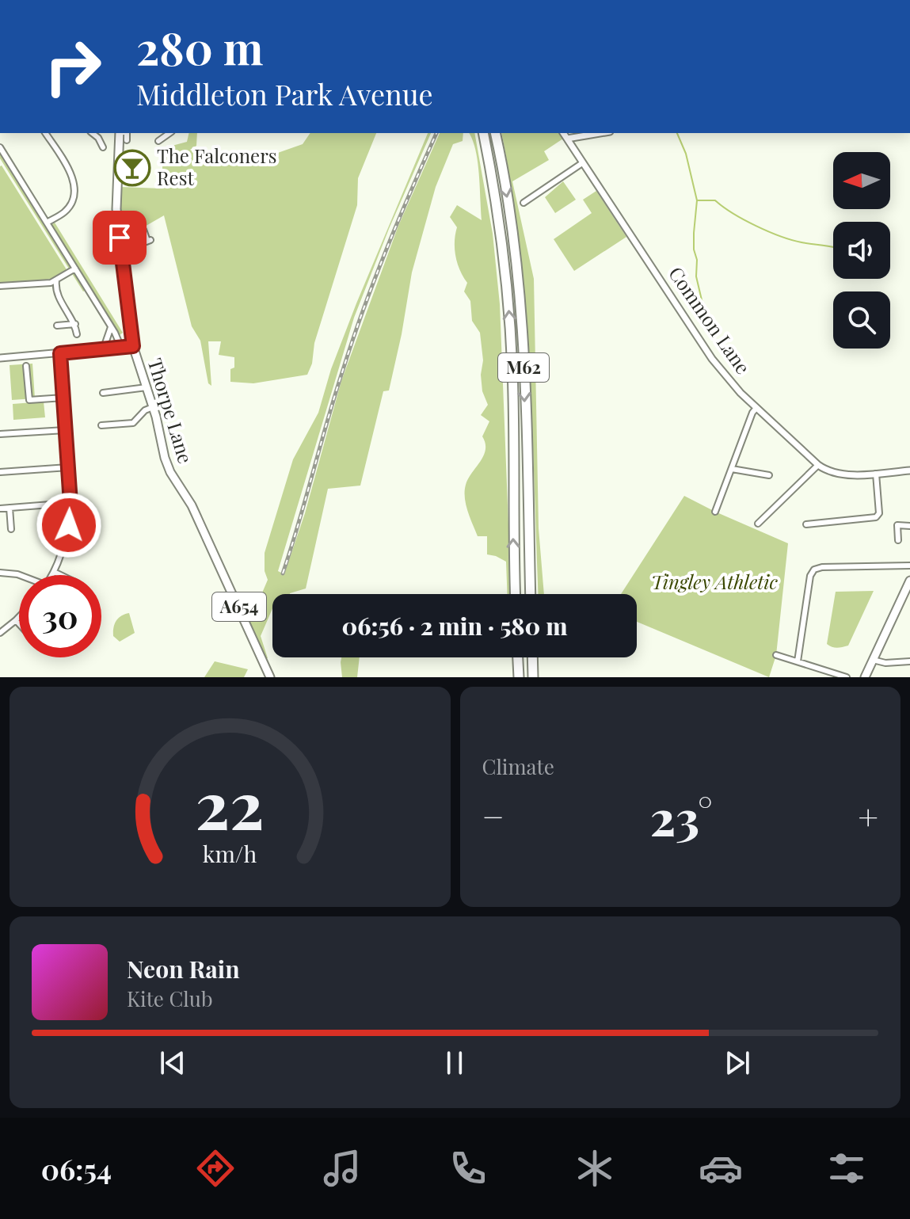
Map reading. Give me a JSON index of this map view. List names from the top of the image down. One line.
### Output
{"streets":{"highway":["M62"],"main road":["Thorpe Lane","A654"],"street":["Common Lane"]},"parks":["Tingley Athletic"],"places":{"bar":["The Falconers Rest"]},"north":"left","page":{"turn":["280 m","Middleton Park Avenue"],"limit":"30","trip":"06:56 · 2 min · 580 m","tile":"Climate","heat":["−","23°","+"],"song":["Neon Rain","Kite Club"],"tabs":"06:54","gauge":["22","km/h"]}}
